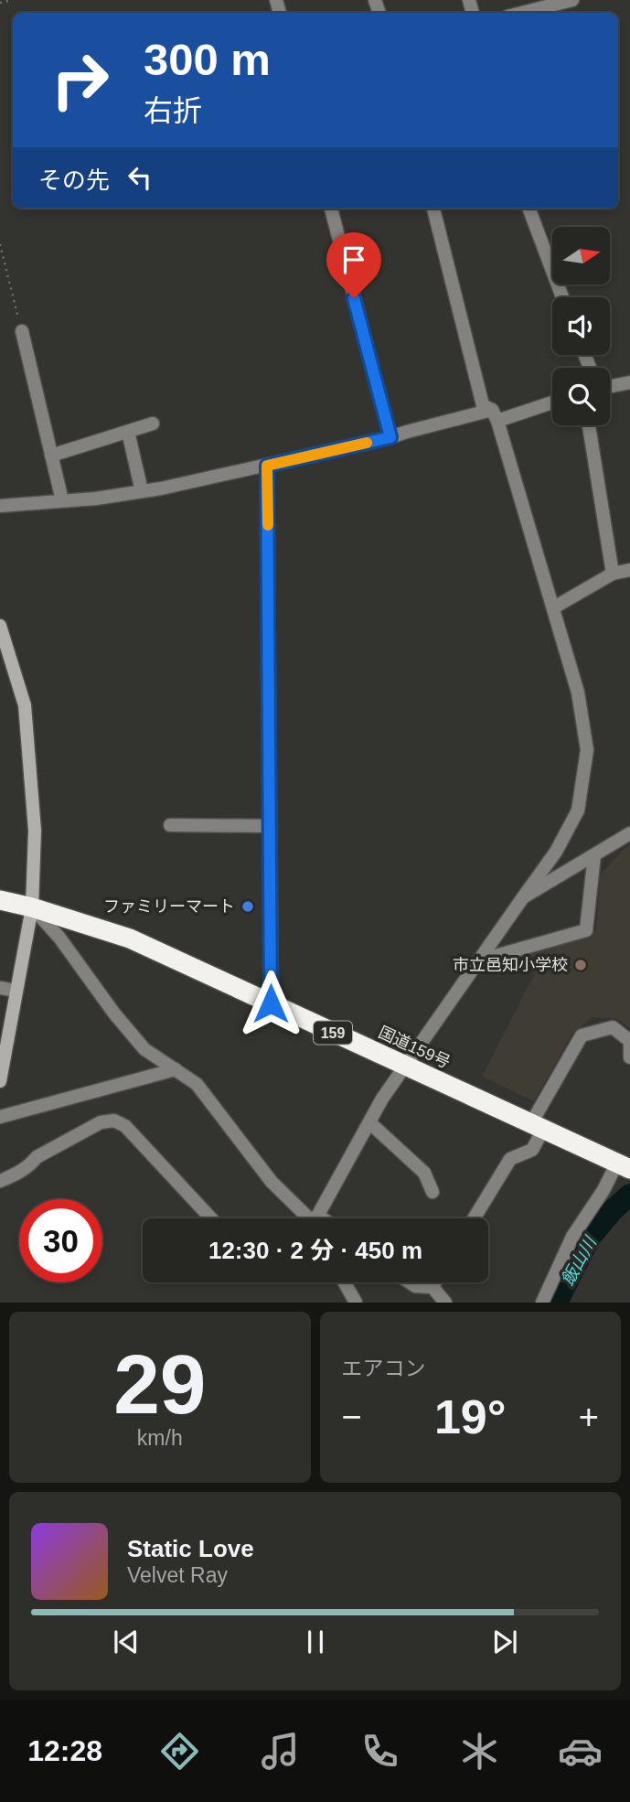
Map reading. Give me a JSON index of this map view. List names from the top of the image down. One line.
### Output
{"streets":{"highway":["159","国道159号"]},"water":["飯山川"],"places":["ファミリーマート","市立邑知小学校"],"north":"right","page":{"turn":["300 m","右折"],"then":"その先","limit":"30","trip":"12:30 · 2 分 · 450 m","tile":[["29","km/h"],"エアコン"],"heat":["−","19°","+"],"song":["Static Love","Velvet Ray"],"tabs":"12:28"}}
